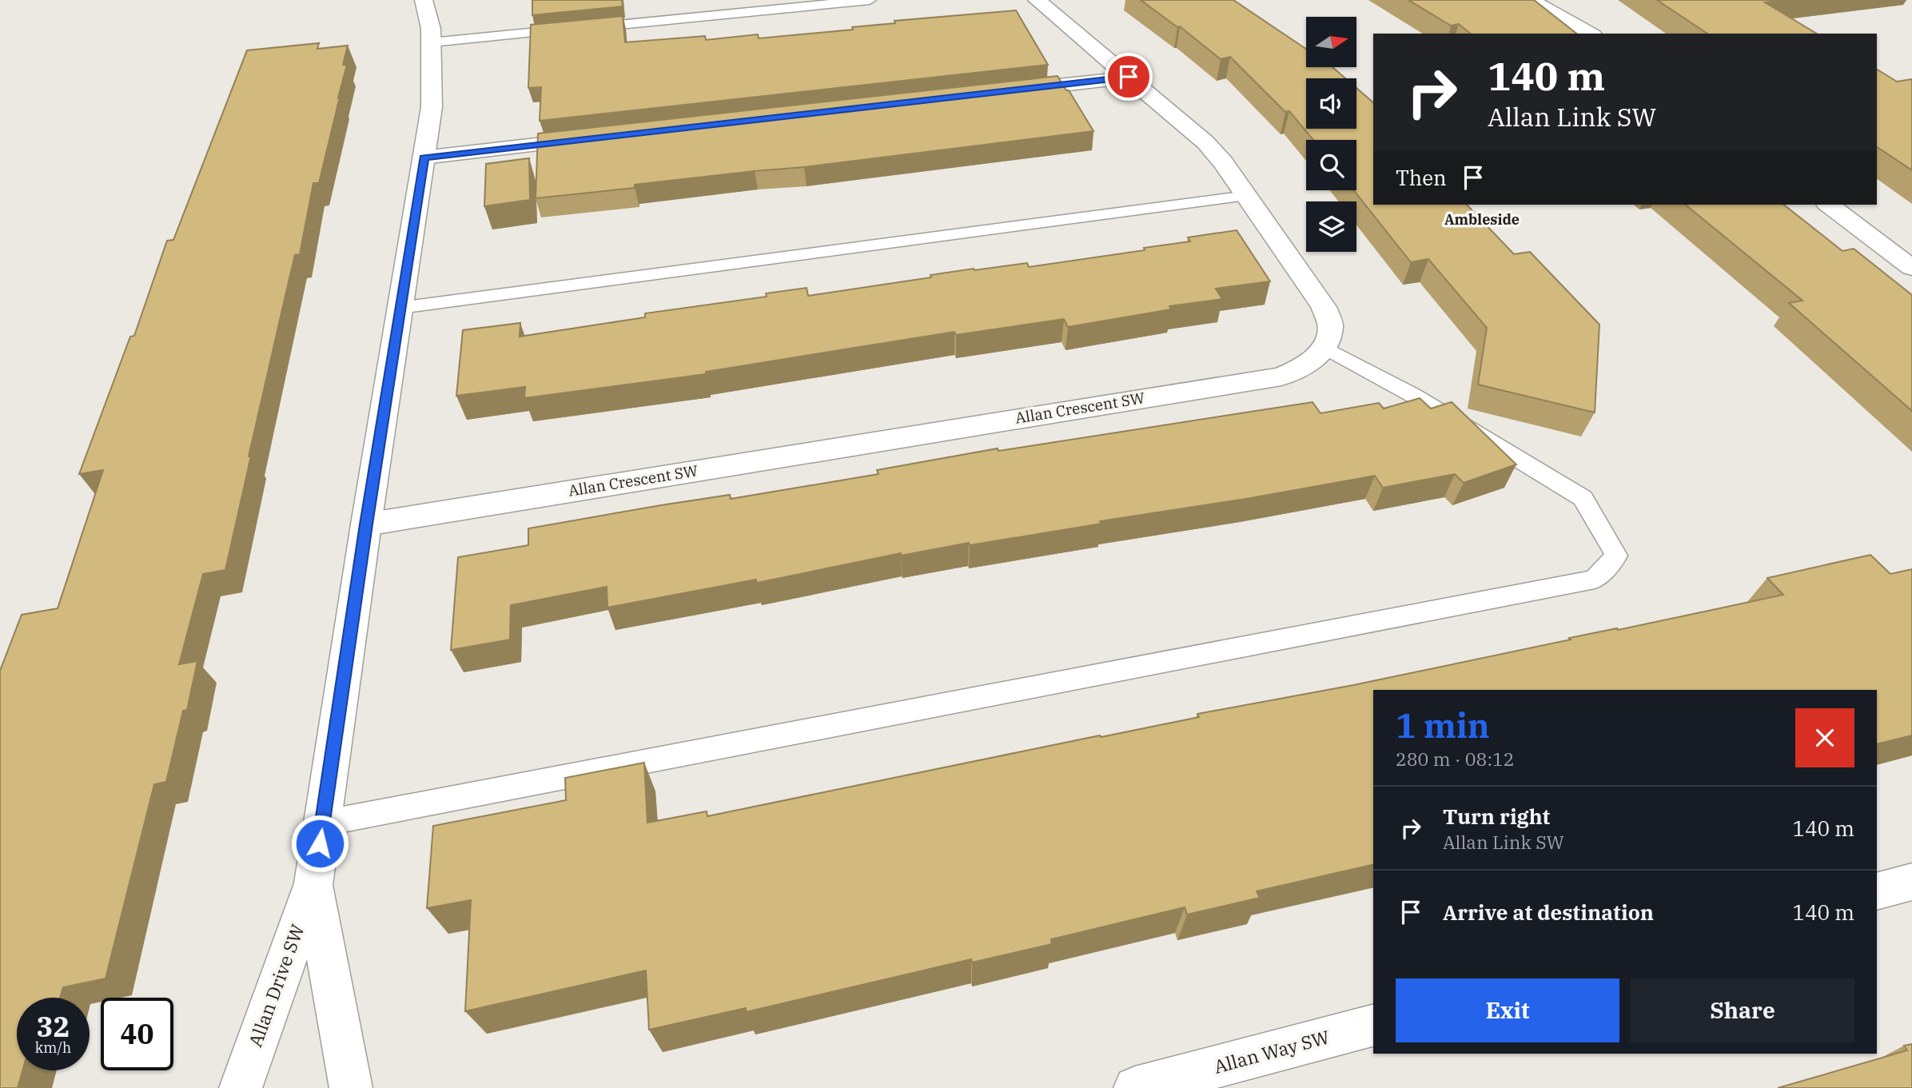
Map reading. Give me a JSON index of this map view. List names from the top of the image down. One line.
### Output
{"streets":{"street":["Allan Crescent SW","Allan Drive SW","Allan Way SW"]},"crossings":[["Allan Crescent SW","Allan Drive SW"]],"districts":["Ambleside"],"north":"right","page":{"turn":["140 m","Allan Link SW"],"then":"Then","heading":["1 min","280 m · 08:12"],"list":[{"name":"Turn right","note":"Allan Link SW","value":"140 m"},{"name":"Arrive at destination","value":"140 m"}],"buttons":["Exit","Share"],"speed":"32 km/h","limit":"40"}}
